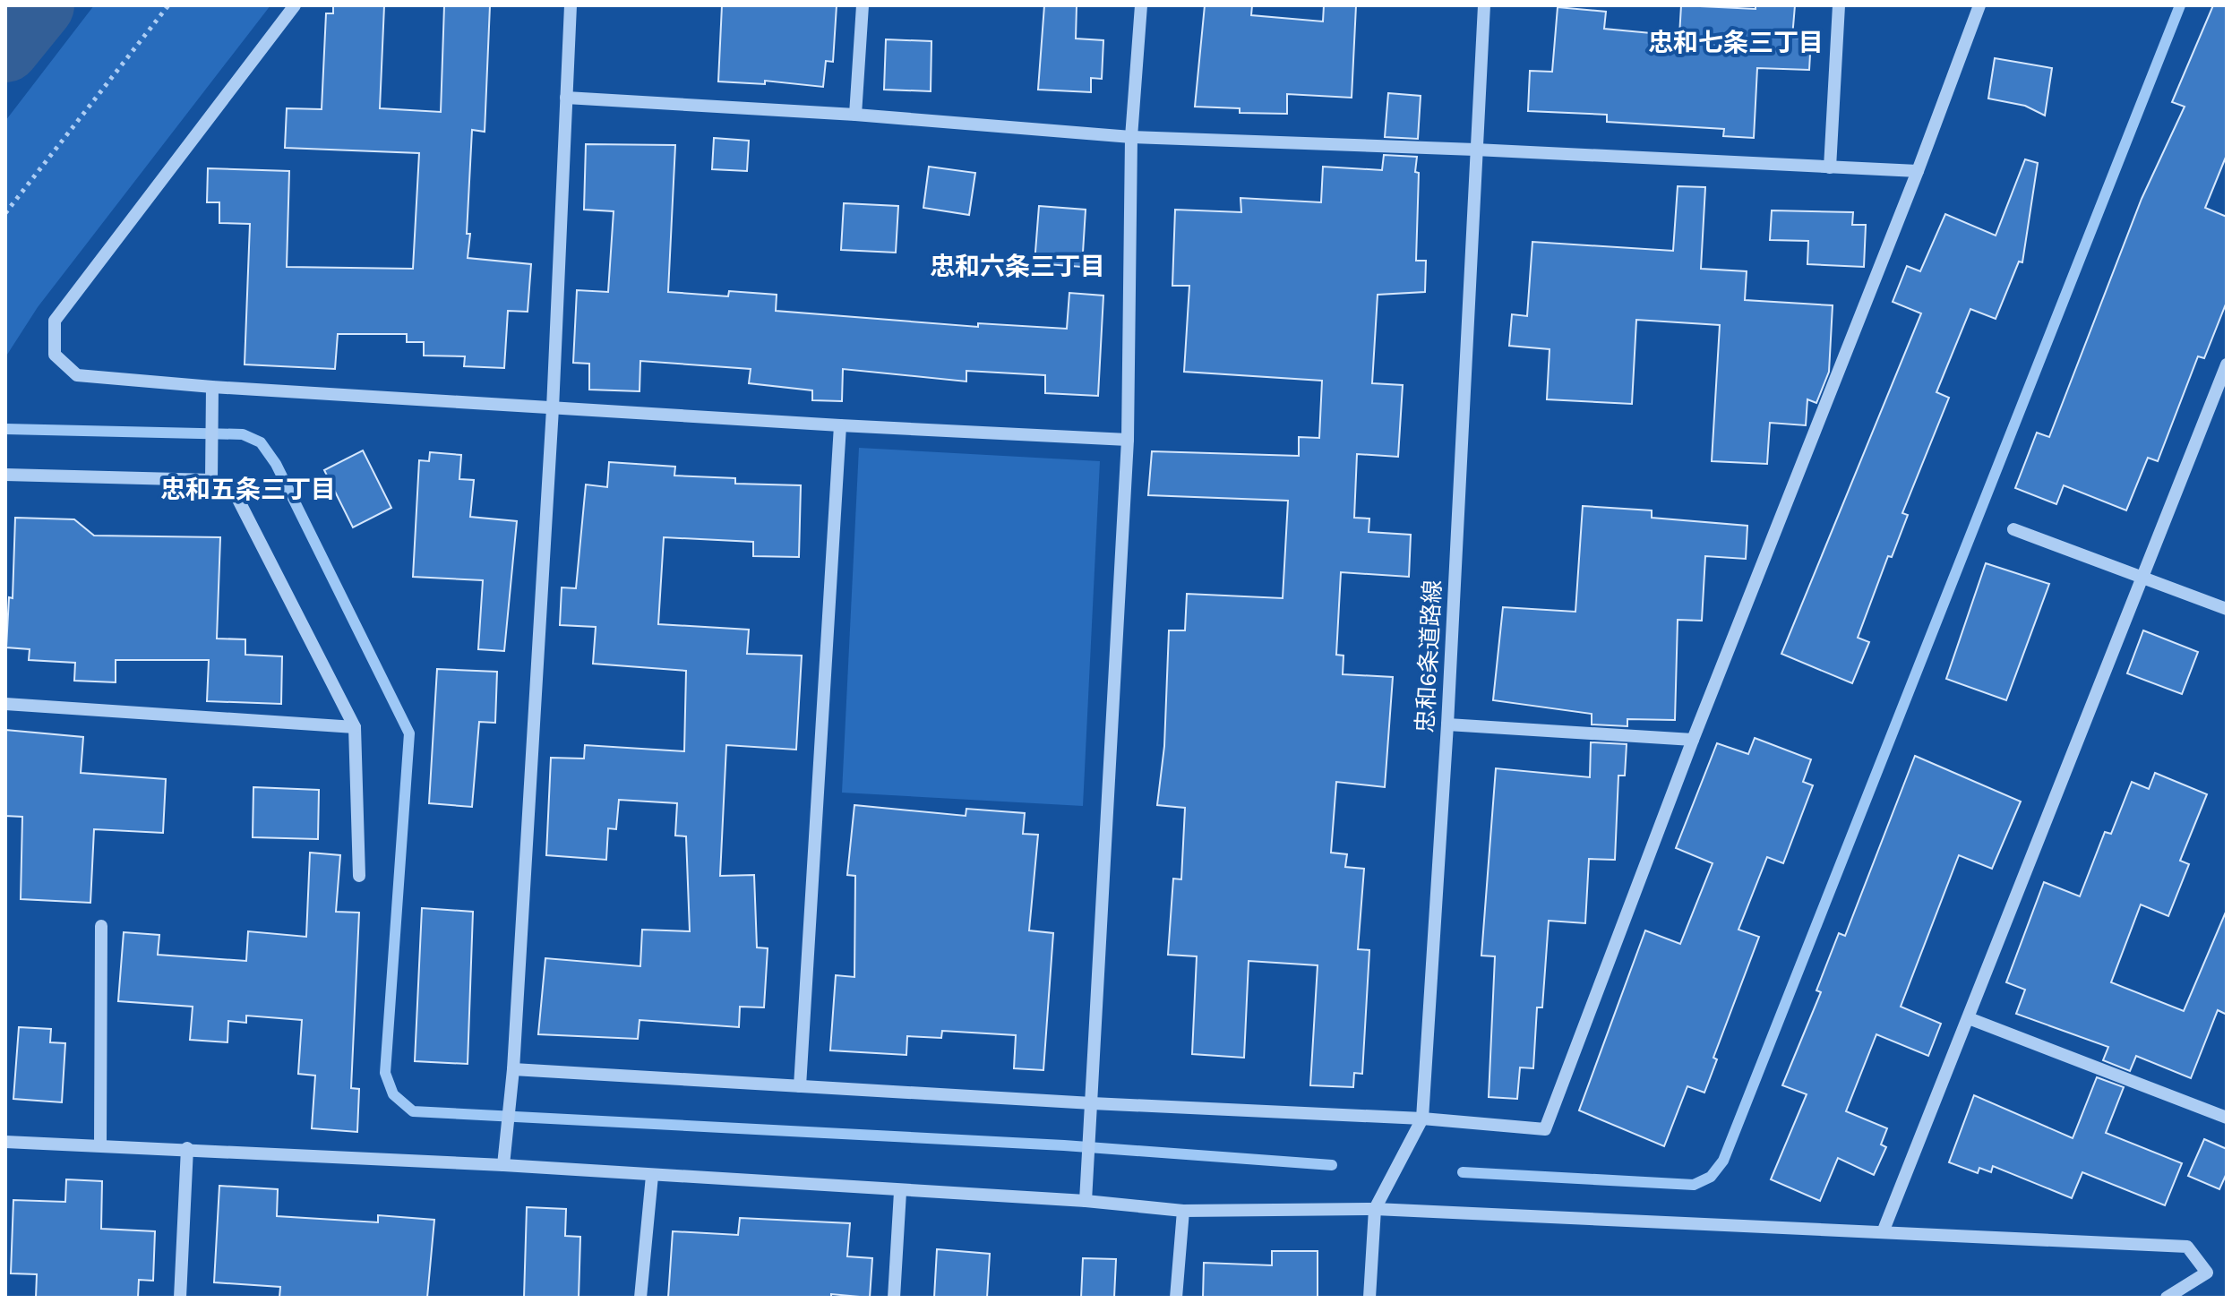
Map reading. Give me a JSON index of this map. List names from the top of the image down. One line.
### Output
{"streets":{"street":["忠和6条道路線"]},"districts":["忠和七条三丁目","忠和六条三丁目","忠和五条三丁目"]}
